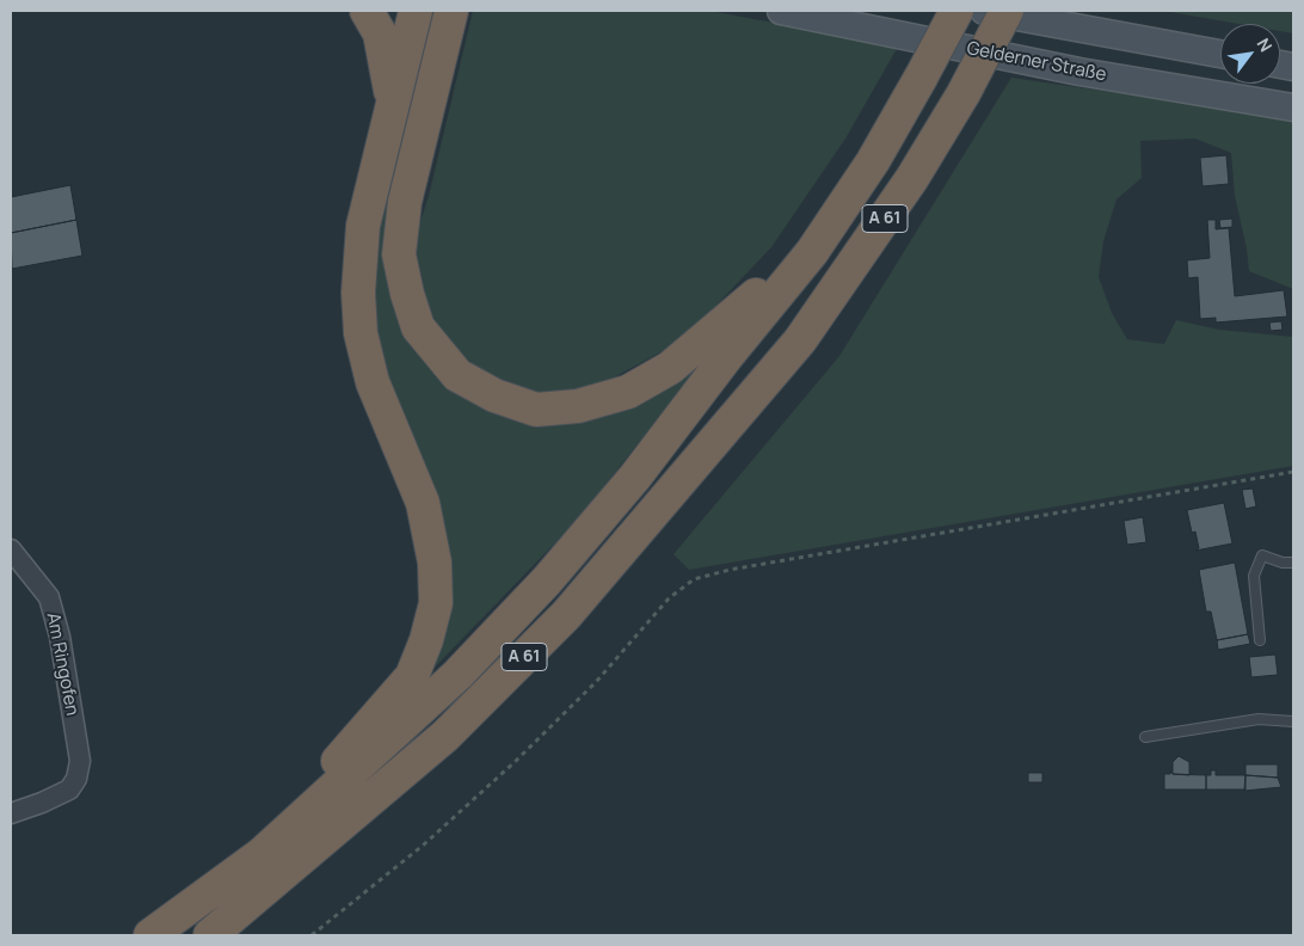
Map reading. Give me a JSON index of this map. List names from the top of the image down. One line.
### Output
{"streets":{"highway":["A 61"],"main road":["Gelderner Straße"],"street":["Am Ringofen"]},"north":"top right"}
